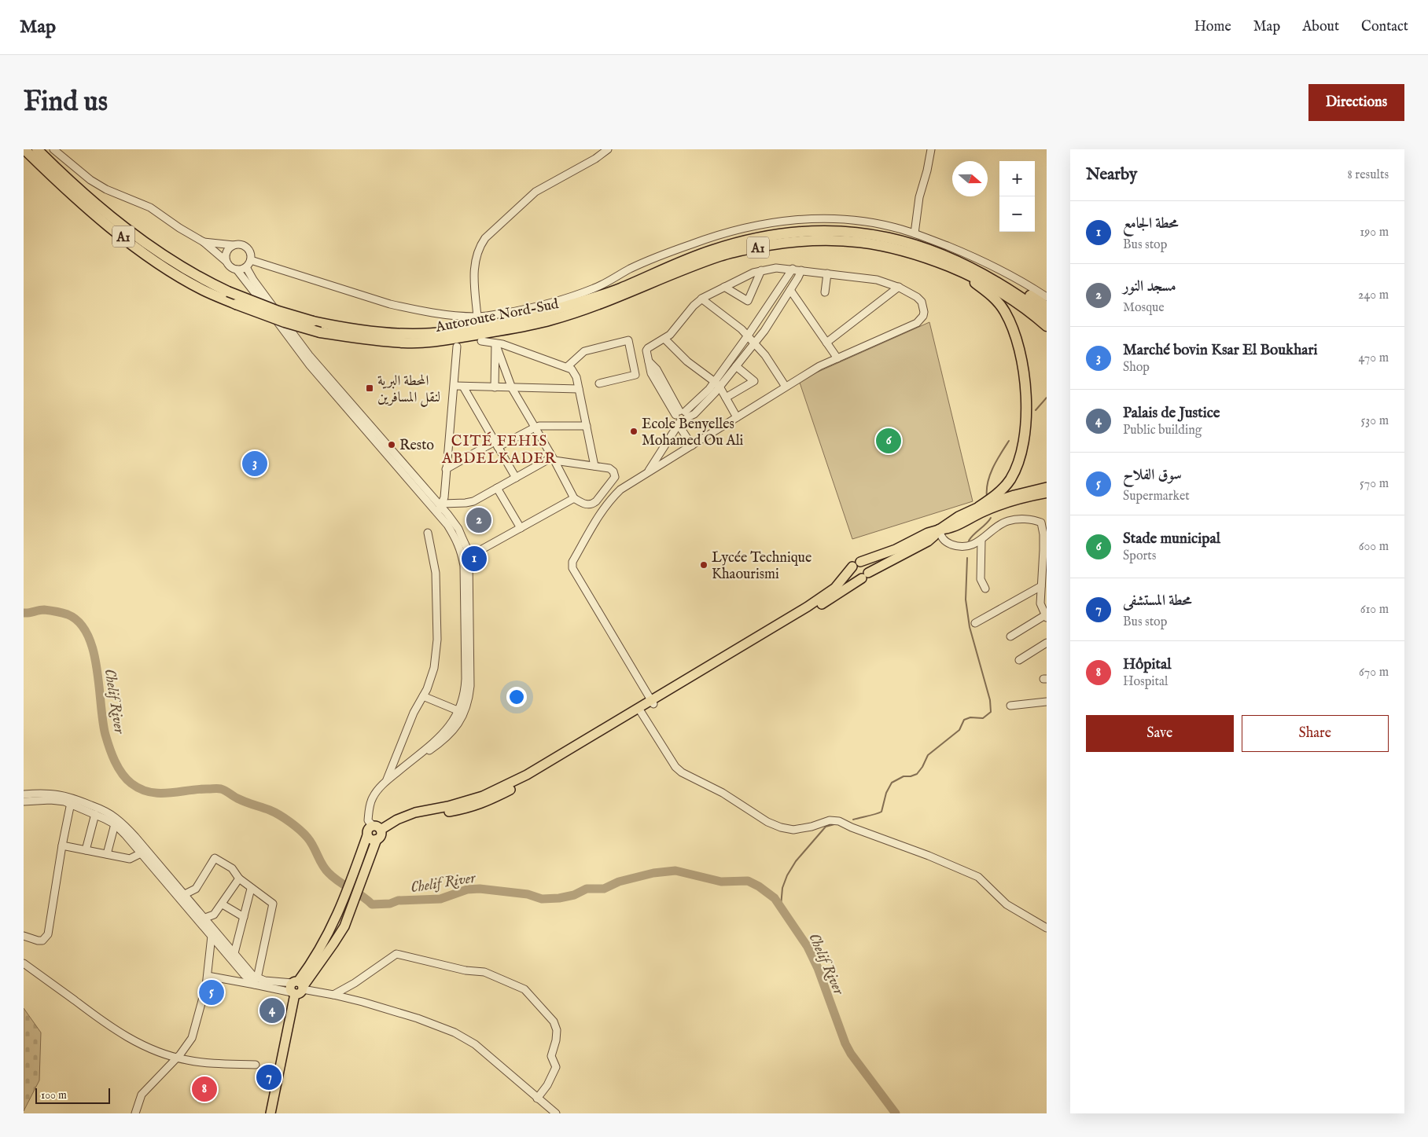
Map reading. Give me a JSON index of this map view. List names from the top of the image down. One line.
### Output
{"streets":{"highway":["A1","Autoroute Nord-Sud"]},"districts":["CITÉ FEHIS ABDELKADER"],"water":["Chelif River"],"places":{"transit":["المحطة البرية لنقل المسافرين"],"other":["Ecole Benyelles Mohamed Ou Ali","Resto","Lycée Technique Khaourismi"]},"scale_bar":"100 m","north":"right","page":{"header":"Map","nav":["Home","Map","About","Contact"],"buttons":["Directions",["Save","Share"]],"title":"Find us","heading":["Nearby","8 results"],"map_buttons":["+","−"],"list":[{"mark":"1","name":"محطة الجامع","note":"Bus stop","value":"190 m"},{"mark":"2","name":"مسجد النور","note":"Mosque","value":"240 m"},{"mark":"3","name":"Marché bovin Ksar El Boukhari","note":"Shop","value":"470 m"},{"mark":"4","name":"Palais de Justice","note":"Public building","value":"530 m"},{"mark":"5","name":"سوق الفلاح","note":"Supermarket","value":"570 m"},{"mark":"6","name":"Stade municipal","note":"Sports","value":"600 m"},{"mark":"7","name":"محطة المستشفى","note":"Bus stop","value":"610 m"},{"mark":"8","name":"Hôpital","note":"Hospital","value":"670 m"}],"pins":["6","3","2","1","5","4","7","8"],"scale":"100 m"}}
